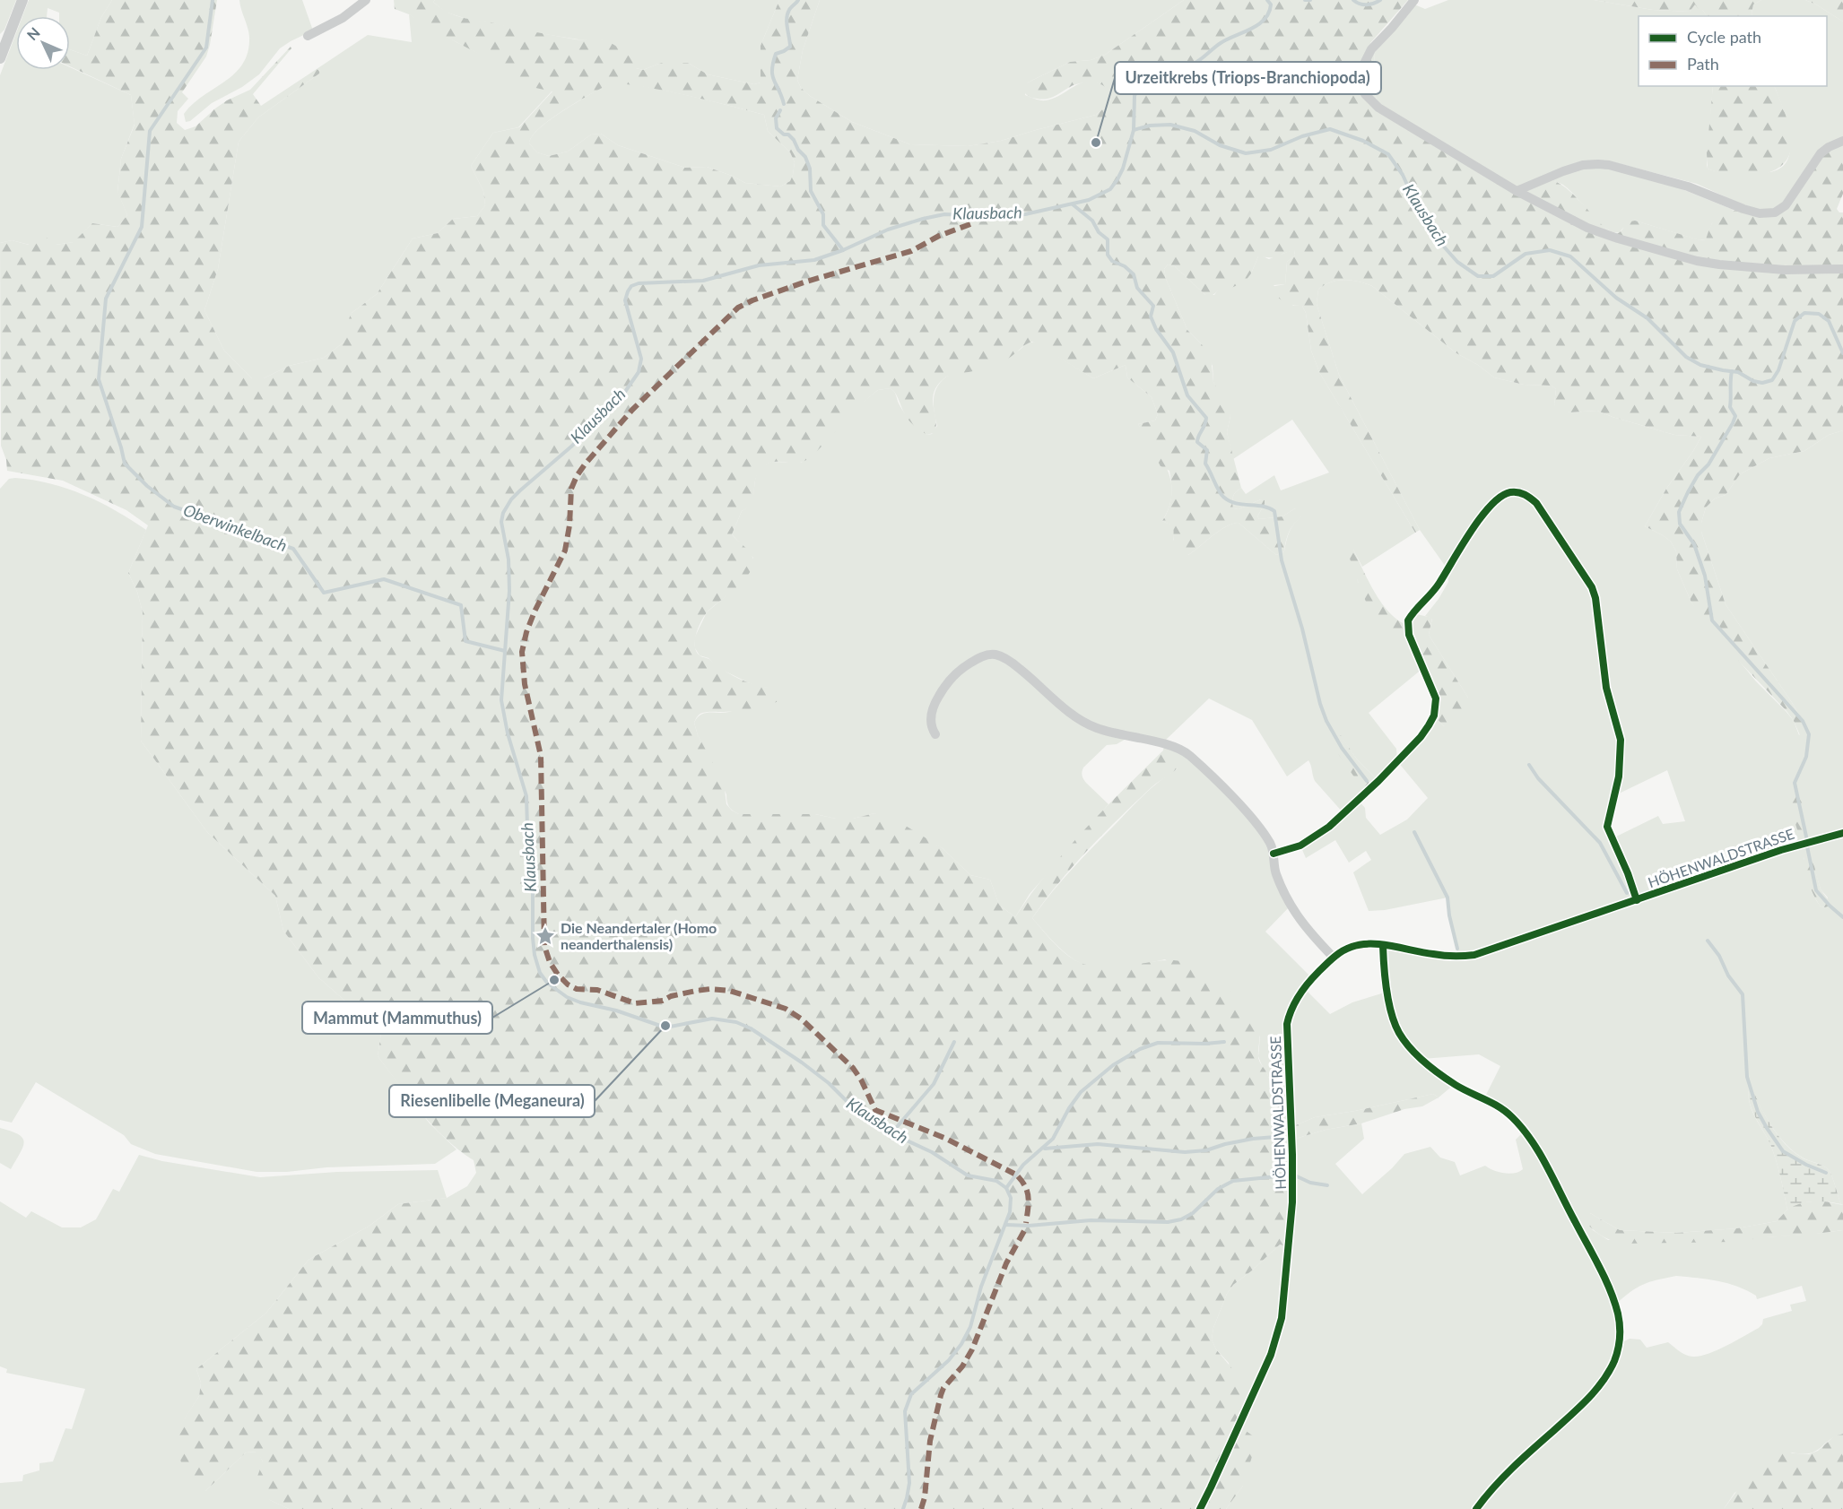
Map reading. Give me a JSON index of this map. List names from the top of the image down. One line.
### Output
{"streets":{"street":["HÖHENWALDSTRASSE"]},"water":["Klausbach","Oberwinkelbach"],"places":{"other":["Urzeitkrebs (Triops-Branchiopoda)","Mammut (Mammuthus)","Riesenlibelle (Meganeura)"],"place":["Die Neandertaler (Homo neanderthalensis)"]},"legend":["Cycle path","Path"],"north":"top left"}
